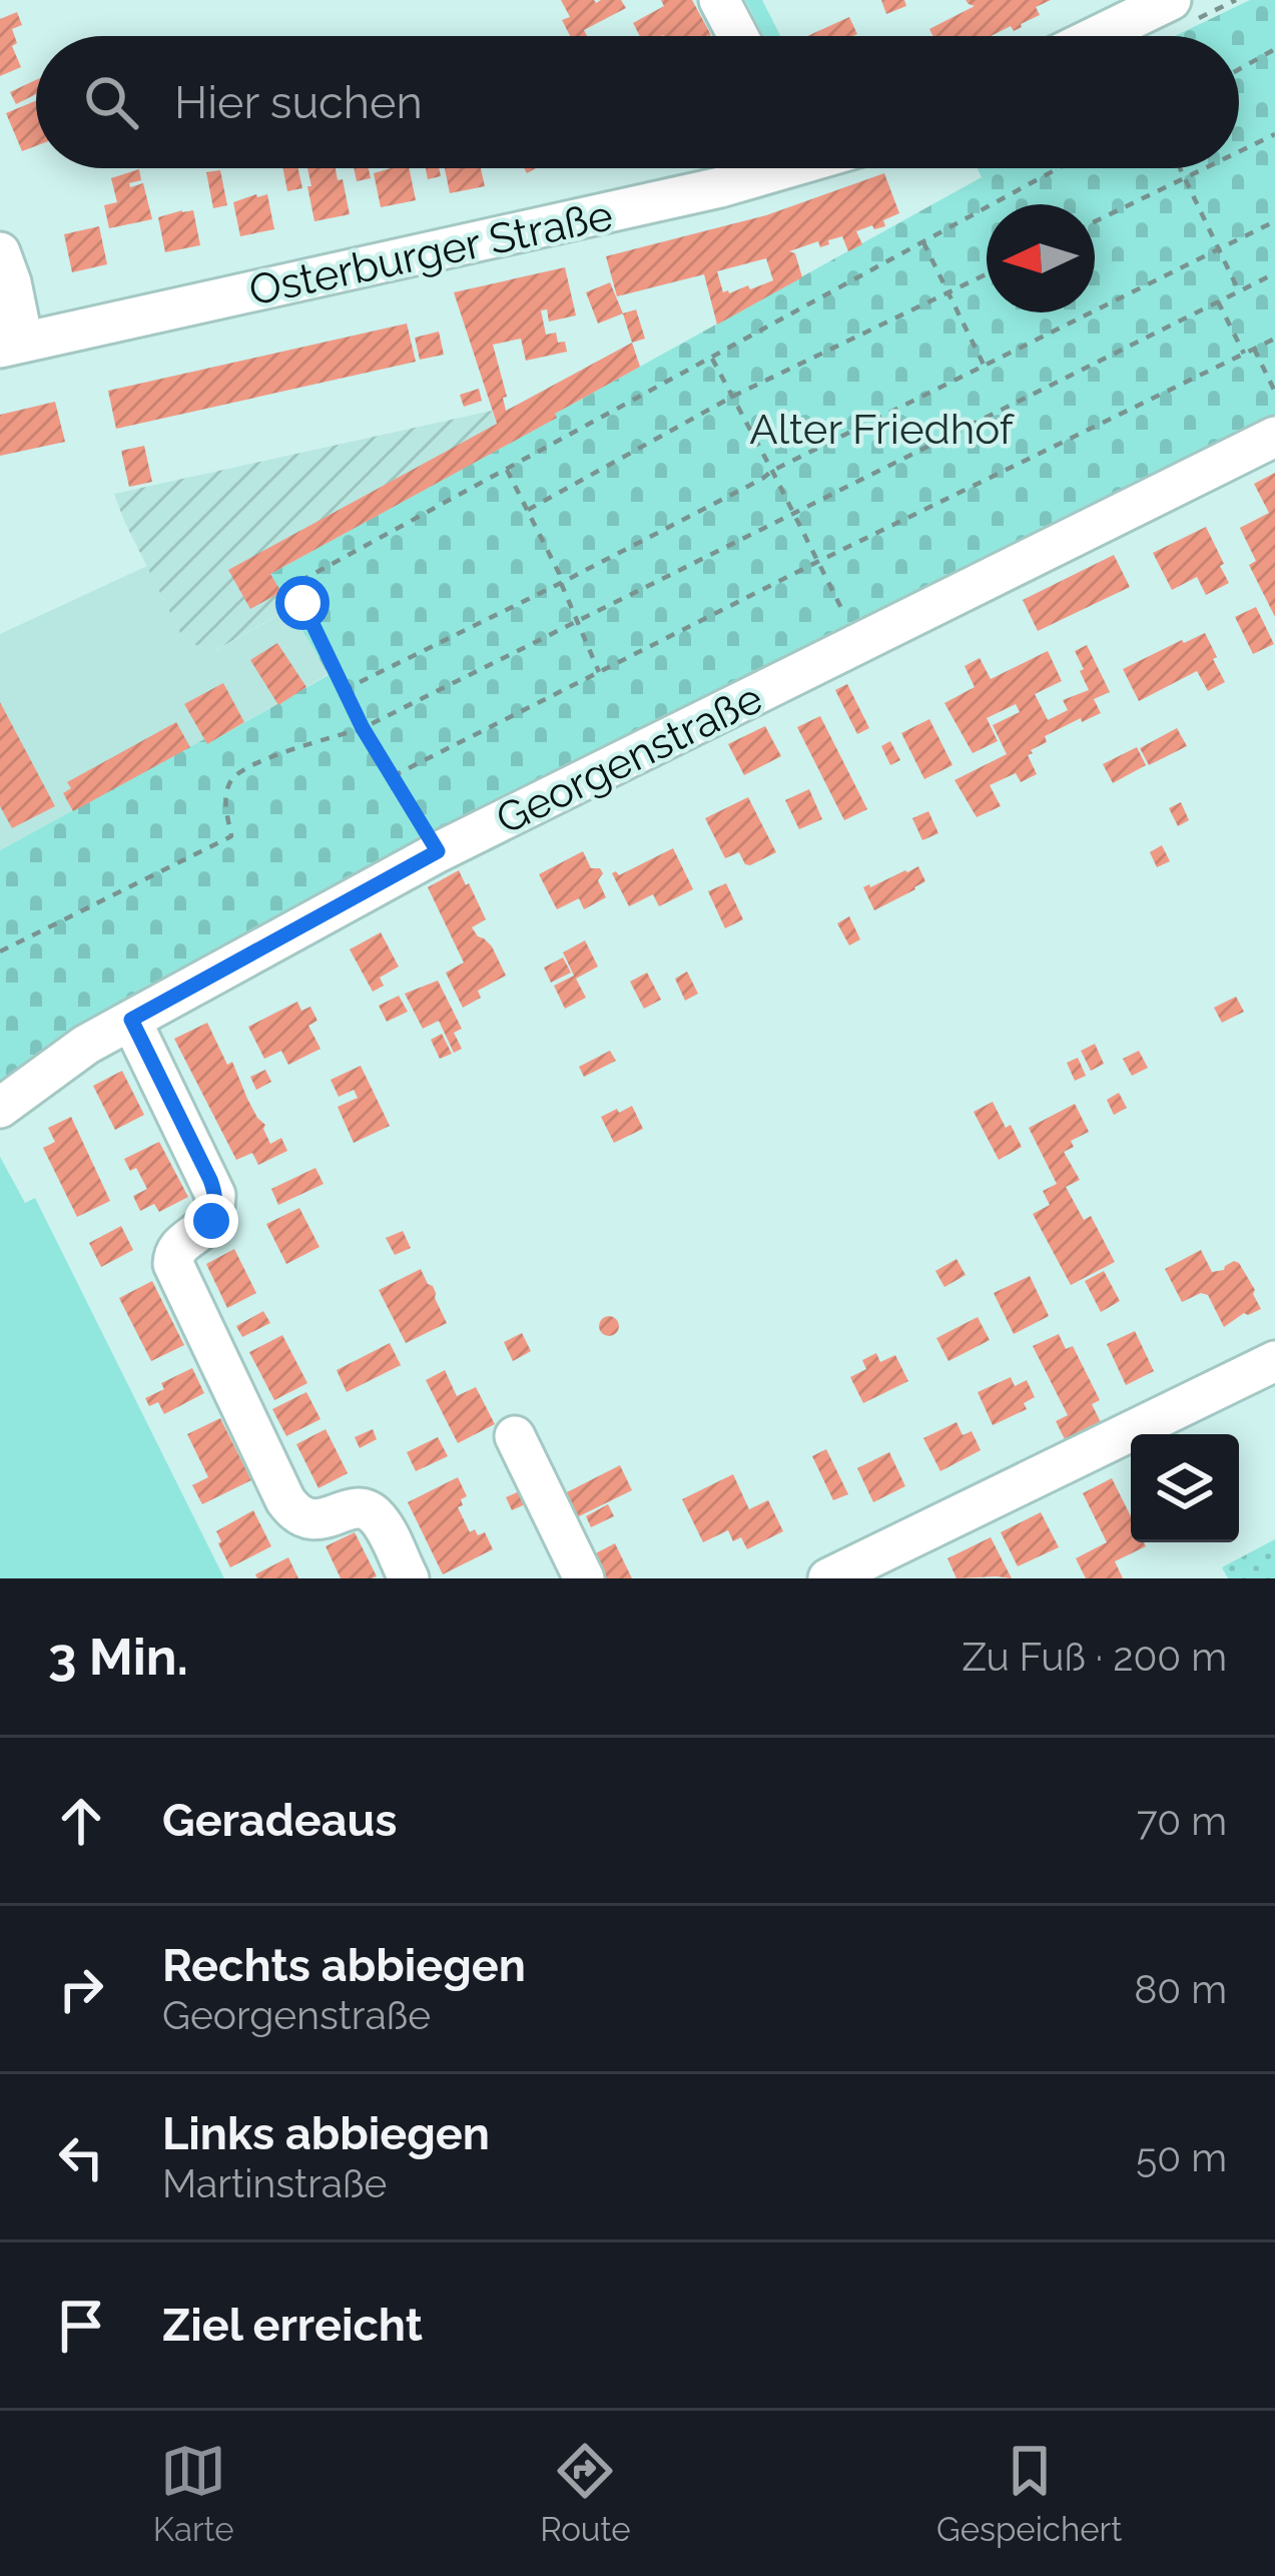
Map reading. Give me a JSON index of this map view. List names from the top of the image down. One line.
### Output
{"streets":{"street":["Osterburger Straße","Georgenstraße"]},"parks":["Alter Friedhof"],"north":"left","page":{"search":"Hier suchen","heading":["3 Min.","Zu Fuß · 200 m"],"list":[["Geradeaus","70 m"],["Rechts abbiegen","Georgenstraße","80 m"],["Links abbiegen","Martinstraße","50 m"],"Ziel erreicht"],"nav":["Karte","Route","Gespeichert"]}}
